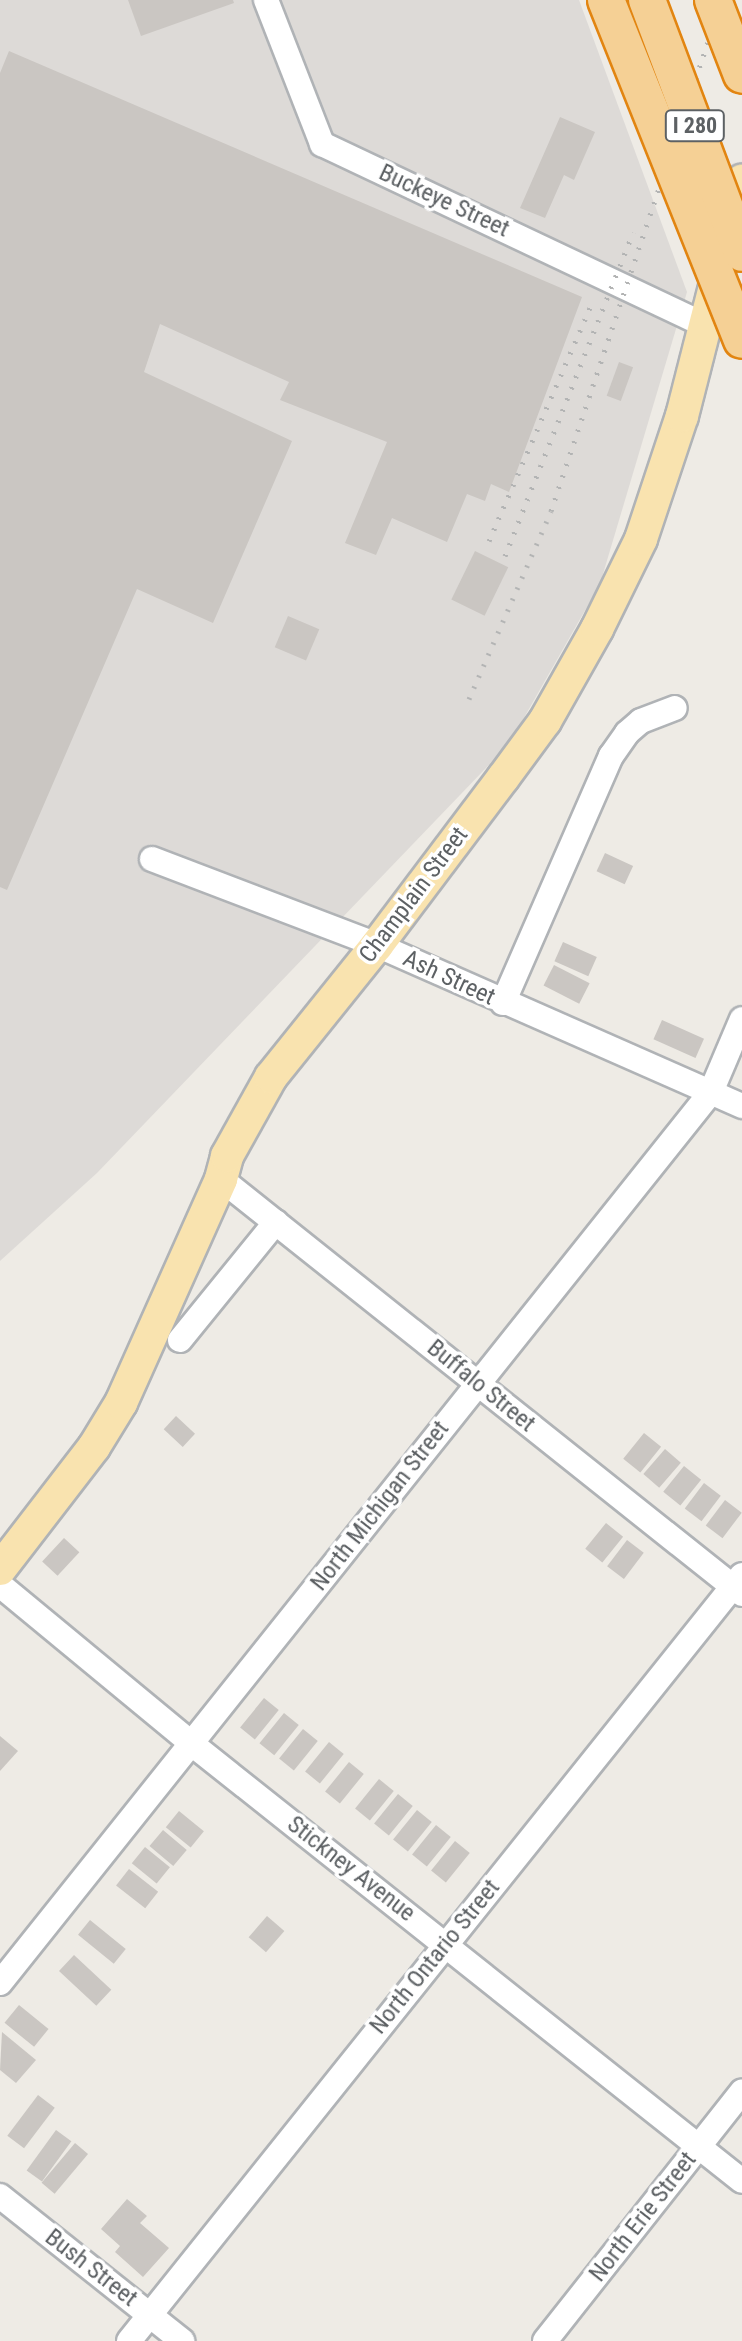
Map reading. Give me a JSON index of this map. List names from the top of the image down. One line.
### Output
{"streets":{"highway":["I 280"],"main road":["Champlain Street"],"street":["Buckeye Street","Ash Street","Buffalo Street","North Michigan Street","Stickney Avenue","North Ontario Street","North Erie Street","Bush Street"]},"crossings":[["Buckeye Street","Champlain Street"],["Champlain Street","Ash Street"],["Champlain Street","Buffalo Street"],["Ash Street","North Michigan Street"],["Buffalo Street","North Michigan Street"],["Buffalo Street","North Ontario Street"],["North Michigan Street","Stickney Avenue"],["Stickney Avenue","North Ontario Street"],["Stickney Avenue","North Erie Street"],["North Ontario Street","Bush Street"]]}
